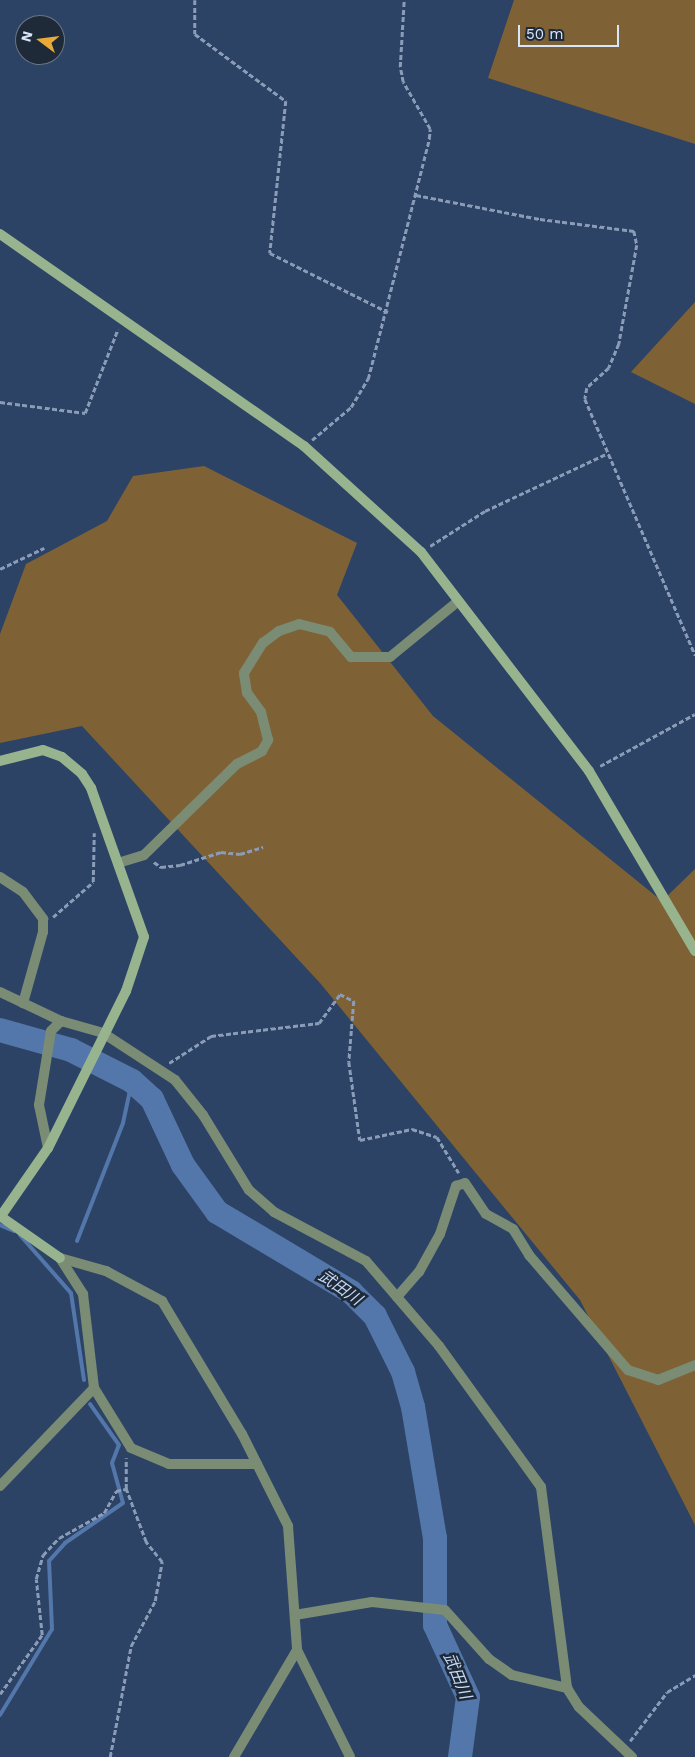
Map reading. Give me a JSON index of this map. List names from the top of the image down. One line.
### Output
{"water":["武田川"],"scale_bar":"50 m","north":"left"}
